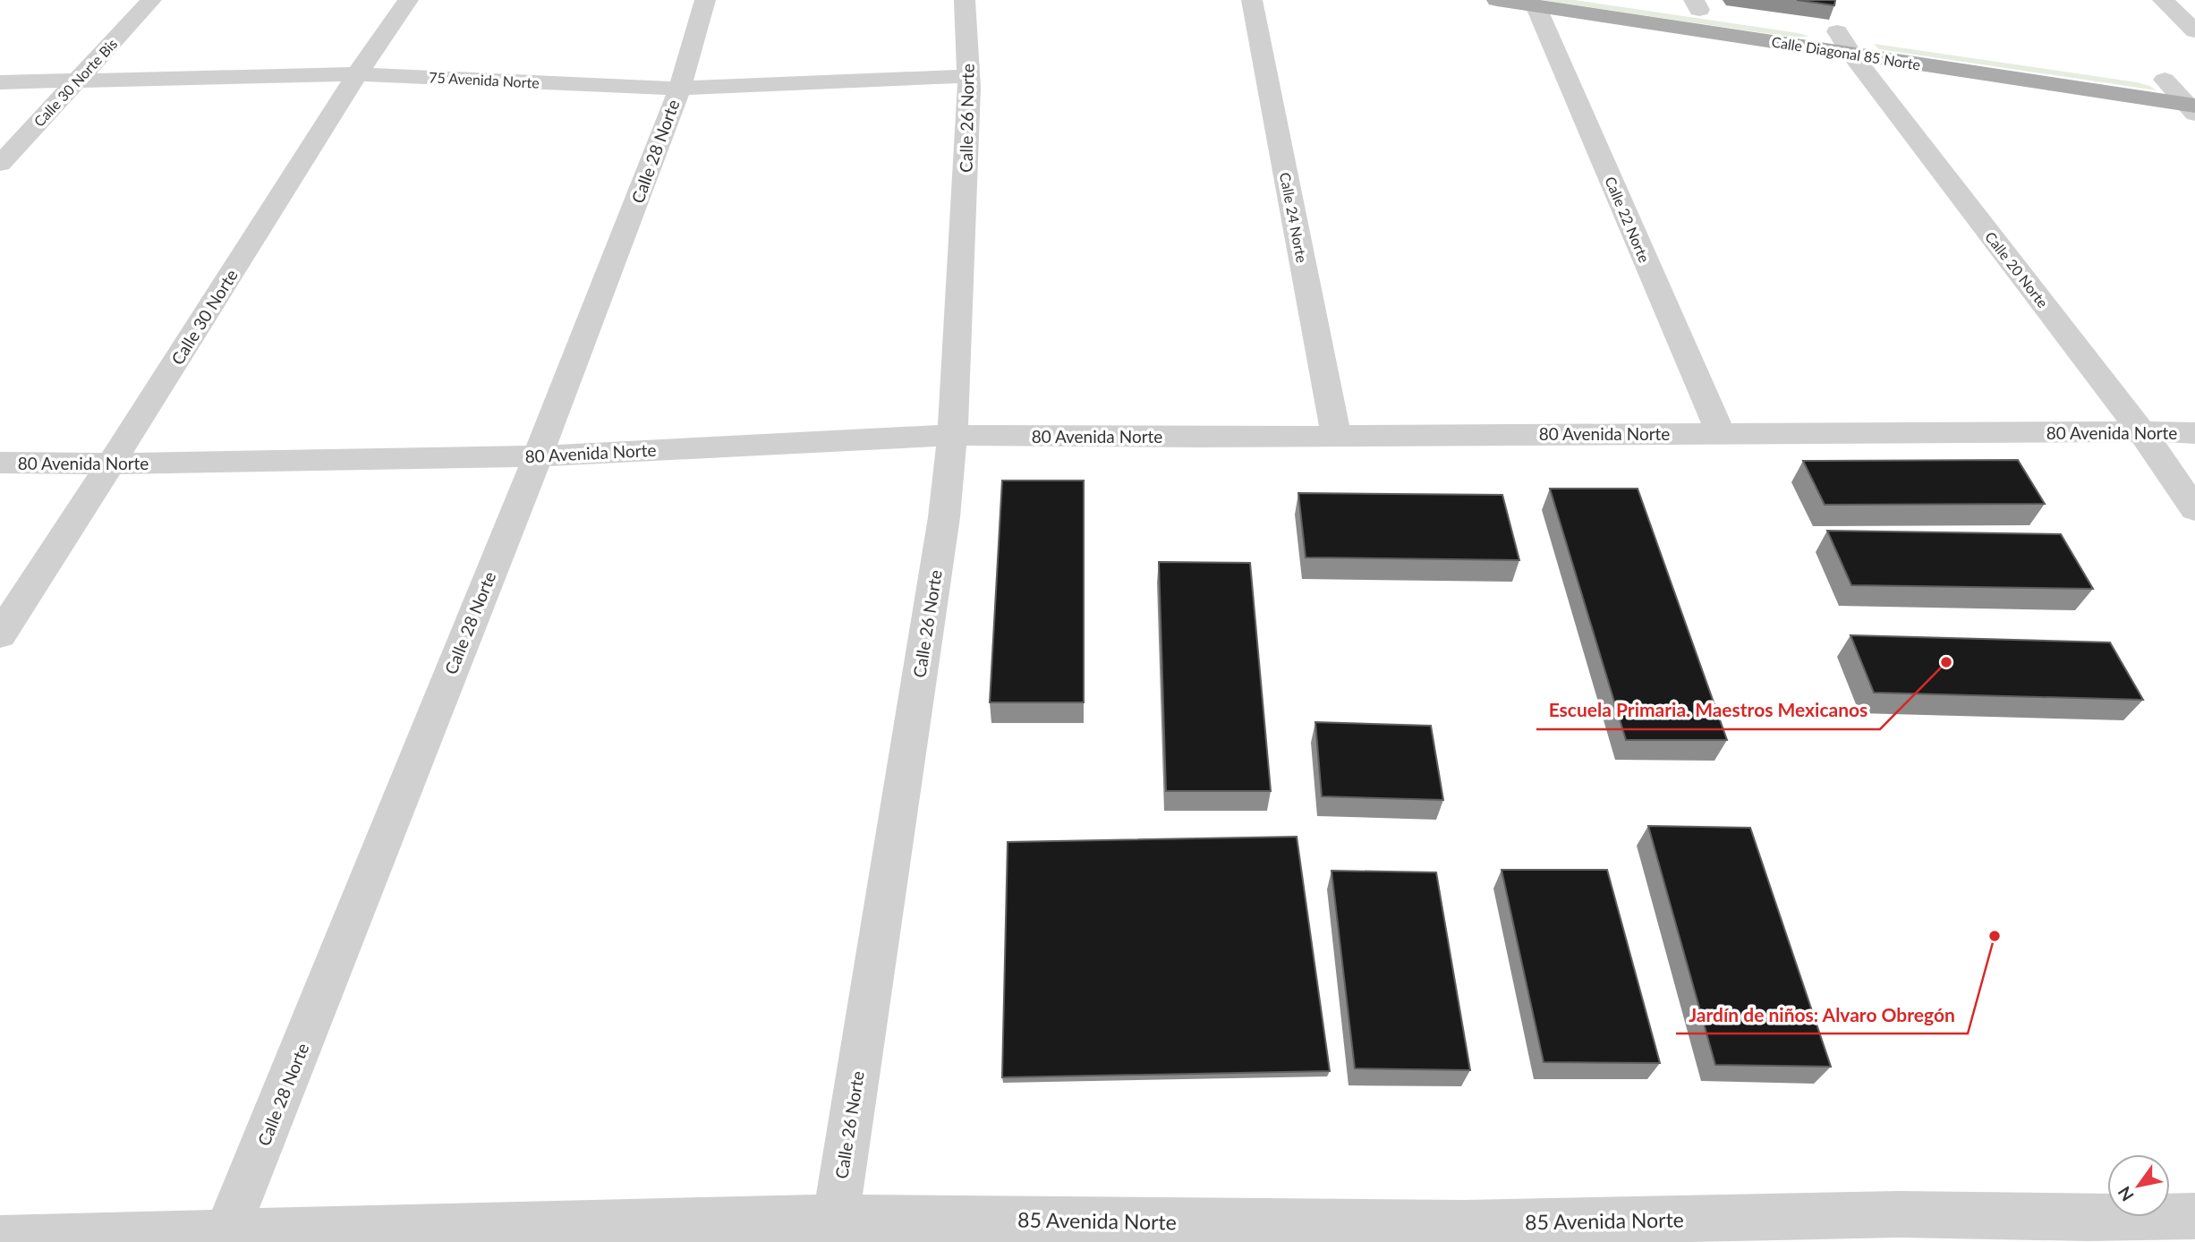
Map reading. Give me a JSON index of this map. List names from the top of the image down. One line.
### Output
{"streets":{"main road":["Calle Diagonal 85 Norte"],"street":["75 Avenida Norte","Calle 30 Norte Bis","Calle 26 Norte","Calle 28 Norte","Calle 24 Norte","Calle 22 Norte","Calle 20 Norte","Calle 30 Norte","80 Avenida Norte","85 Avenida Norte"]},"crossings":[["Calle Diagonal 85 Norte","Calle 22 Norte"],["Calle Diagonal 85 Norte","Calle 20 Norte"],["75 Avenida Norte","Calle 30 Norte Bis"],["75 Avenida Norte","Calle 26 Norte"],["75 Avenida Norte","Calle 28 Norte"],["75 Avenida Norte","Calle 30 Norte"],["Calle 26 Norte","80 Avenida Norte"],["Calle 26 Norte","85 Avenida Norte"],["Calle 28 Norte","80 Avenida Norte"],["Calle 28 Norte","85 Avenida Norte"],["Calle 24 Norte","80 Avenida Norte"],["Calle 22 Norte","80 Avenida Norte"],["Calle 20 Norte","80 Avenida Norte"],["Calle 30 Norte","80 Avenida Norte"]],"places":["Escuela Primaria. Maestros Mexicanos","Jardín de niños: Alvaro Obregón"],"north":"bottom left"}
